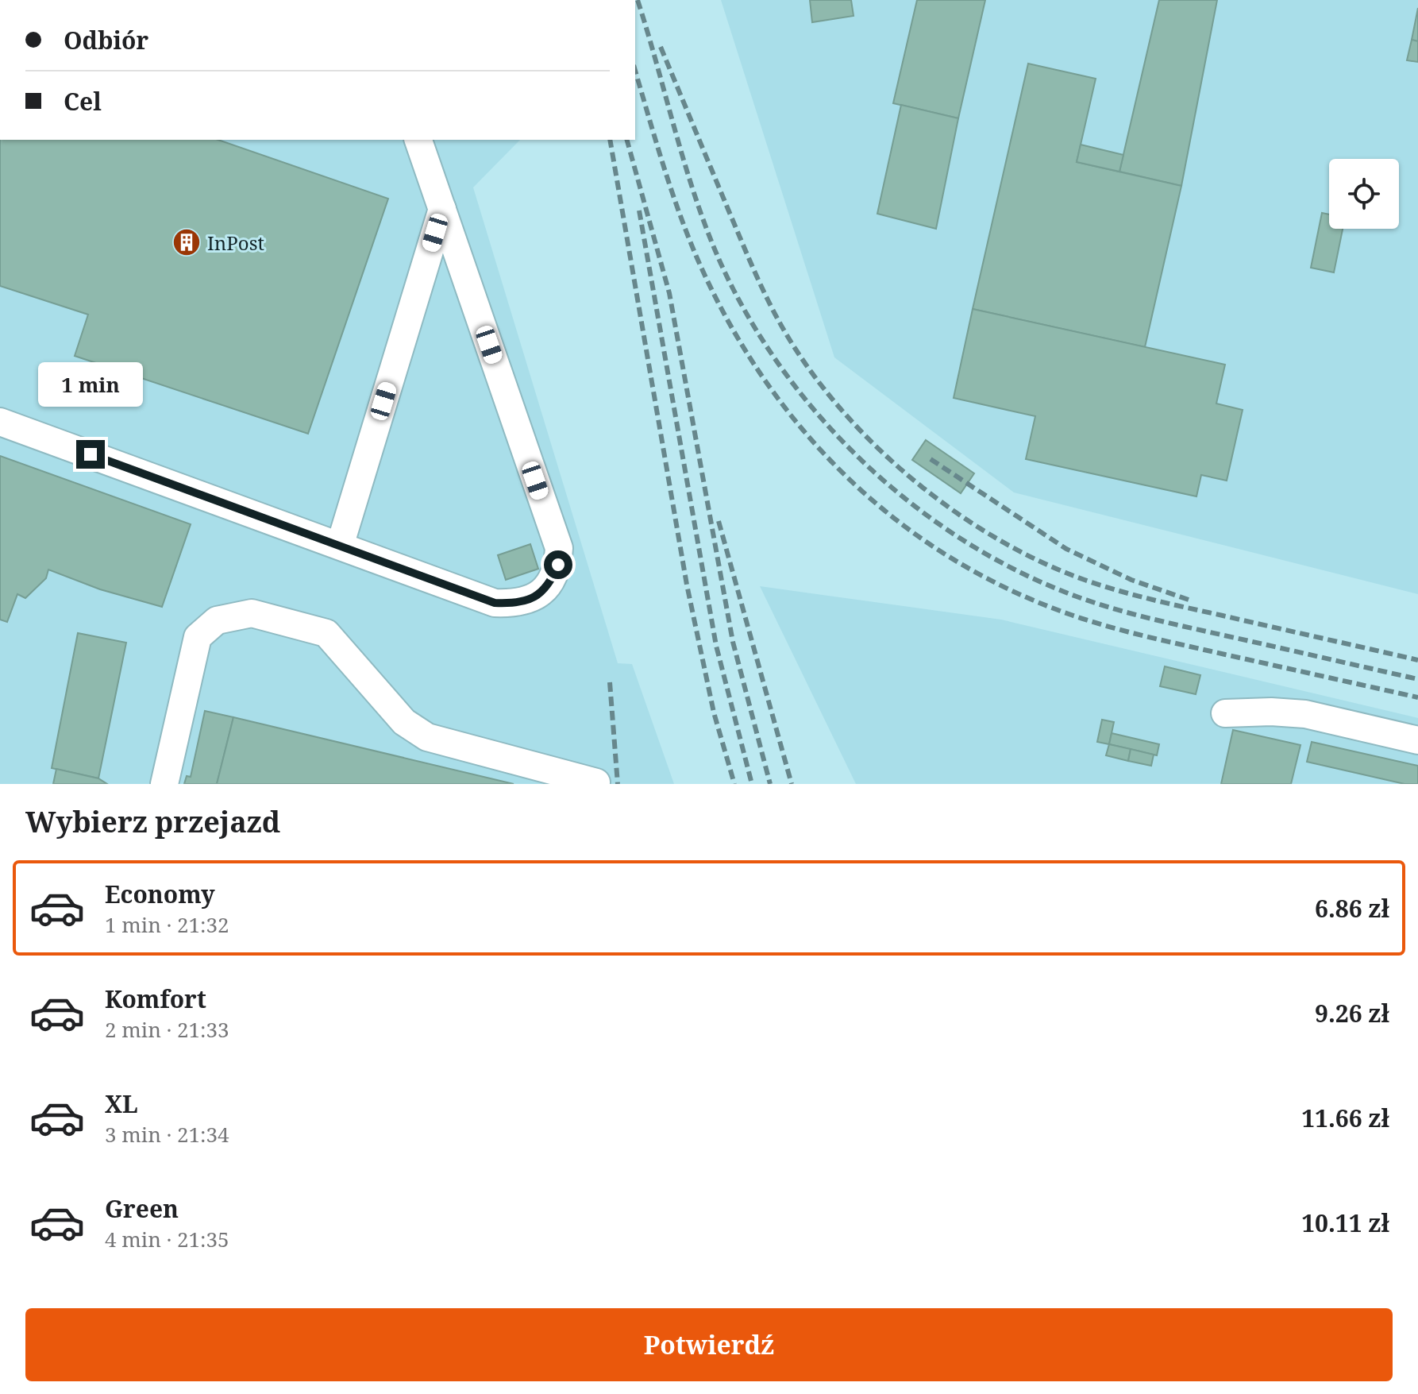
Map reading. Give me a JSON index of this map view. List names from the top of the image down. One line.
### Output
{"places":{"building":["InPost"]},"page":{"banner":["Odbiór","Cel"],"bubble":"1 min","heading":"Wybierz przejazd","list":[{"name":"Economy","note":"1 min · 21:32","value":"6.86 zł"},{"name":"Komfort","note":"2 min · 21:33","value":"9.26 zł"},{"name":"XL","note":"3 min · 21:34","value":"11.66 zł"},{"name":"Green","note":"4 min · 21:35","value":"10.11 zł"}],"buttons":"Potwierdź"}}
